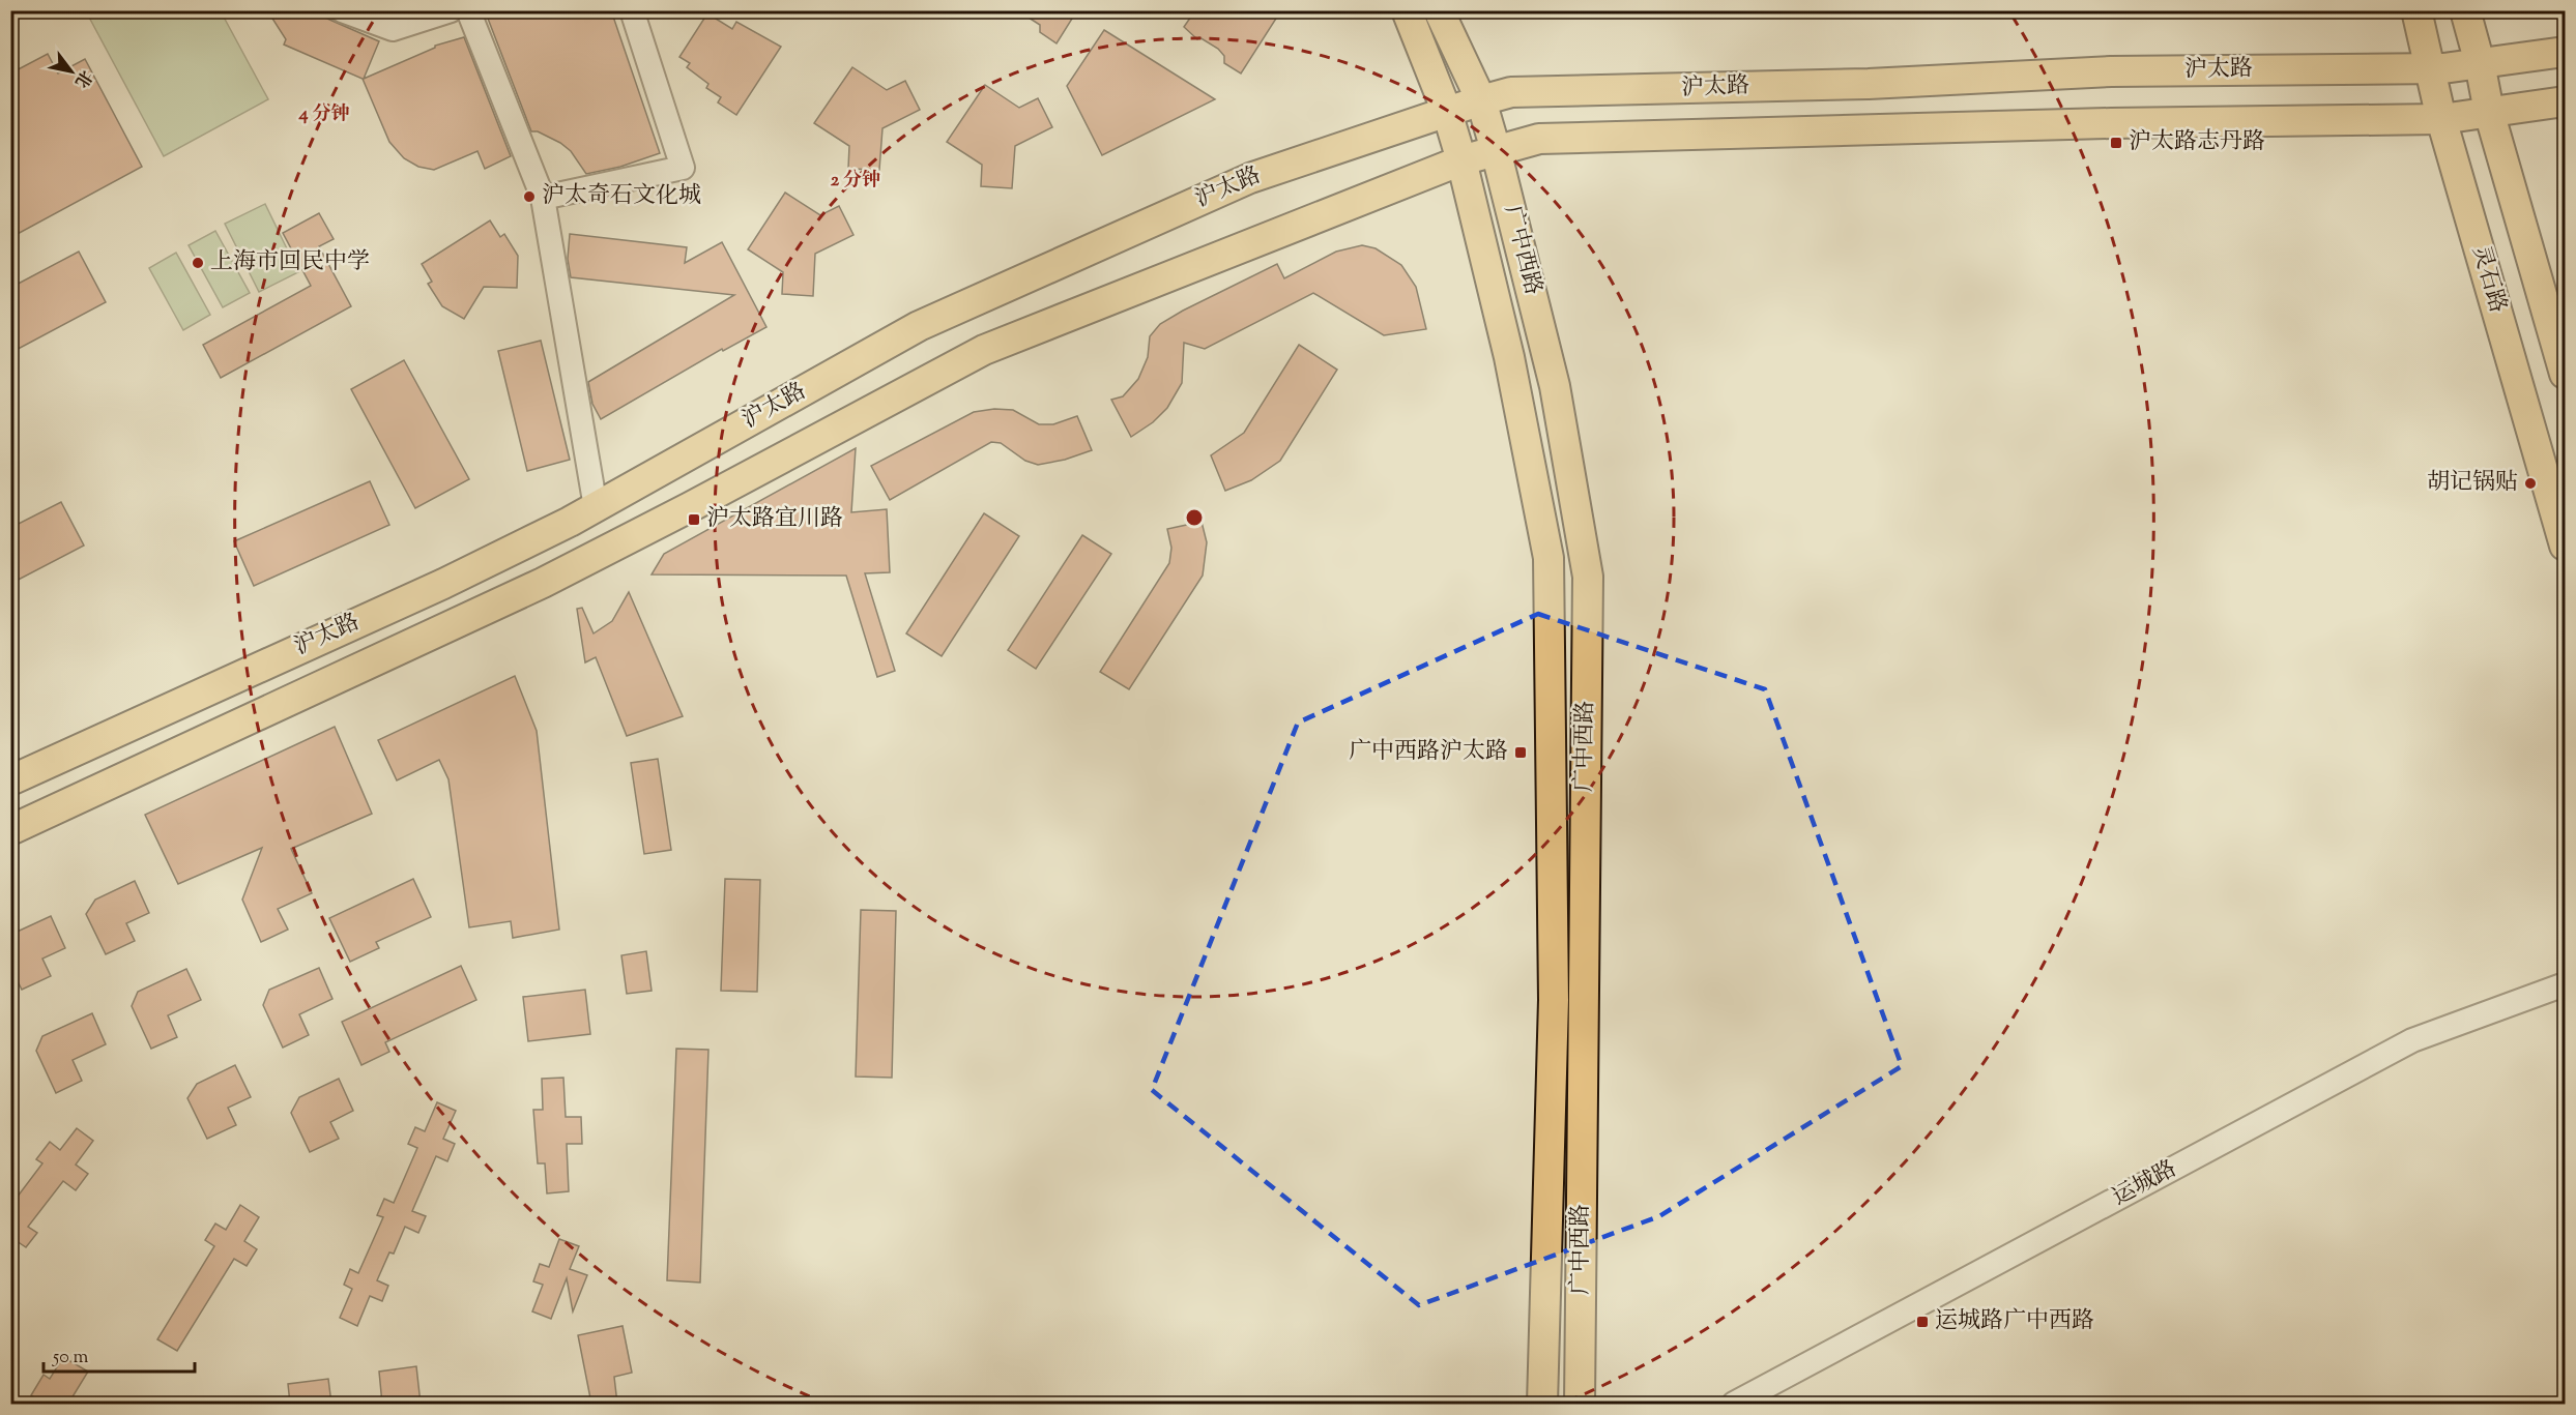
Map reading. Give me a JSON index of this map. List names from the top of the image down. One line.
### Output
{"streets":{"main road":["沪太路","广中西路","灵石路"],"street":["运城路"]},"crossings":[["沪太路","广中西路"],["沪太路","灵石路"]],"places":{"transit":["沪太路志丹路","沪太路宜川路","广中西路沪太路","运城路广中西路"],"other":["沪太奇石文化城","上海市回民中学","胡记锅贴"]},"scale_bar":"50 m","north":"bottom right","rings":["4 分钟","2 分钟"]}
